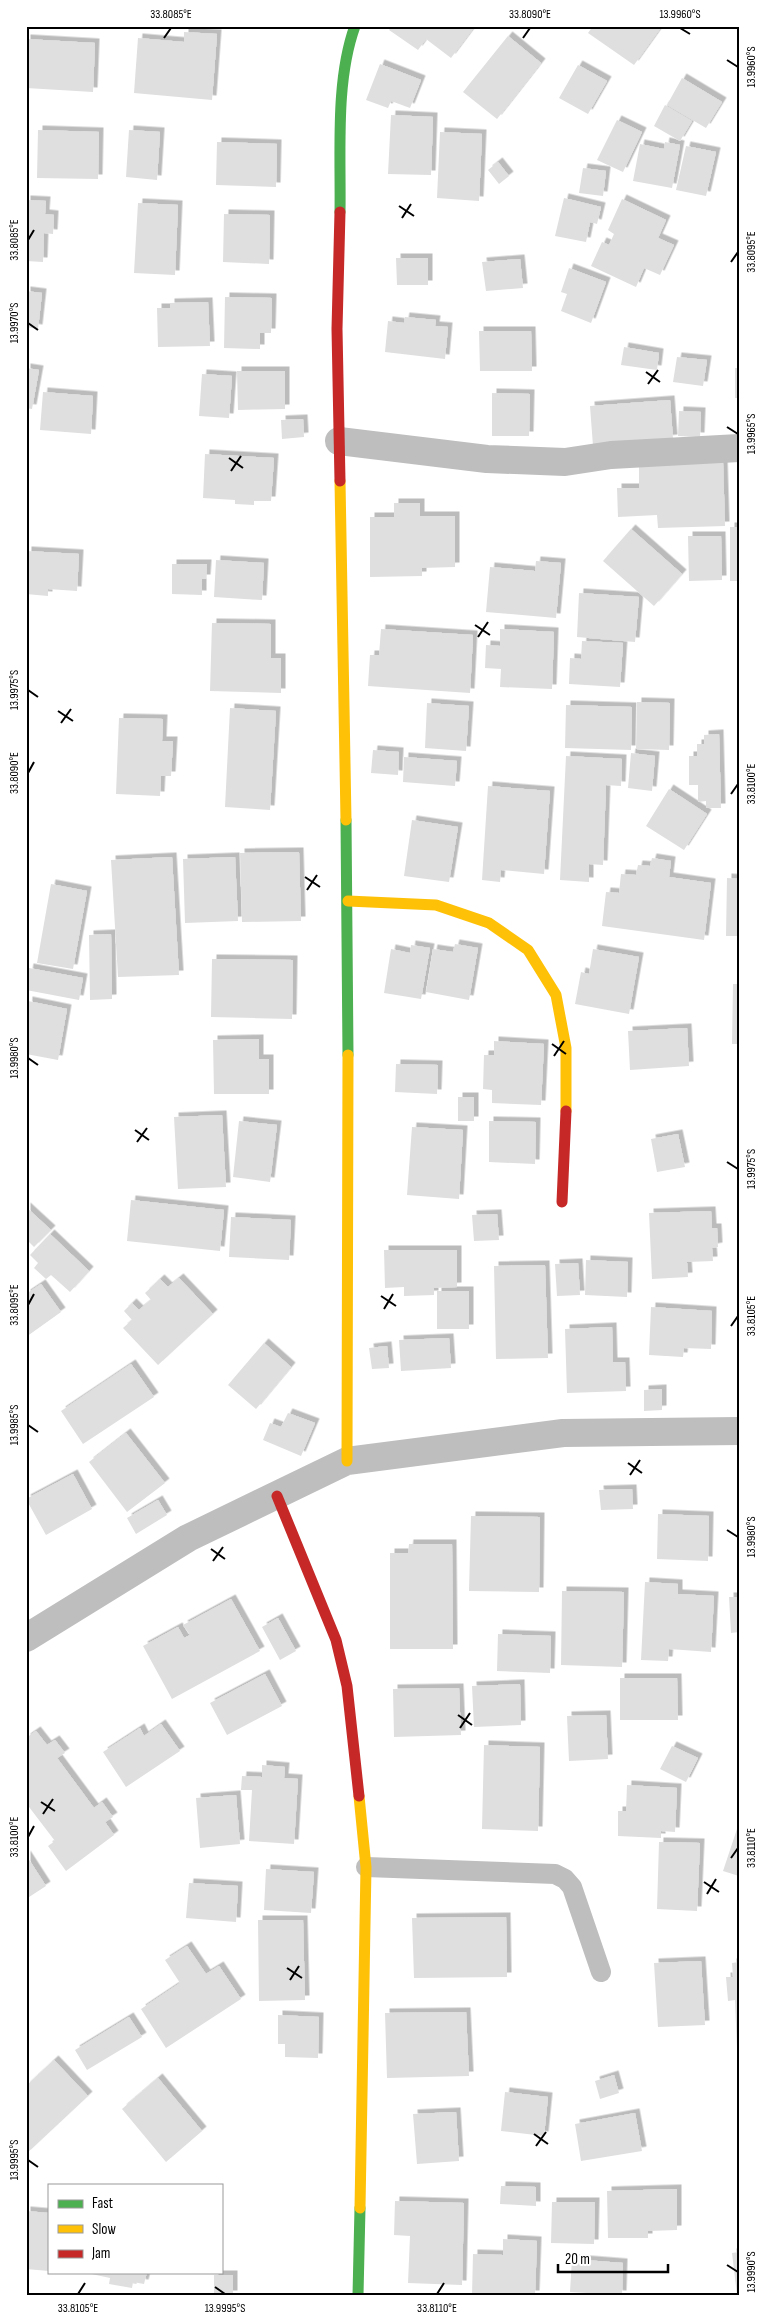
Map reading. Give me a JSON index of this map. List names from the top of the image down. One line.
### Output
{"legend":["Fast","Slow","Jam"],"scale_bar":"20 m","coordinates":["33.8085°E","33.8090°E","13.9960°S","33.8095°E","13.9970°S","13.9965°S","13.9975°S","33.8100°E","13.9980°S","33.8105°E","13.9985°S","33.8110°E","13.9995°S","13.9990°S"]}
